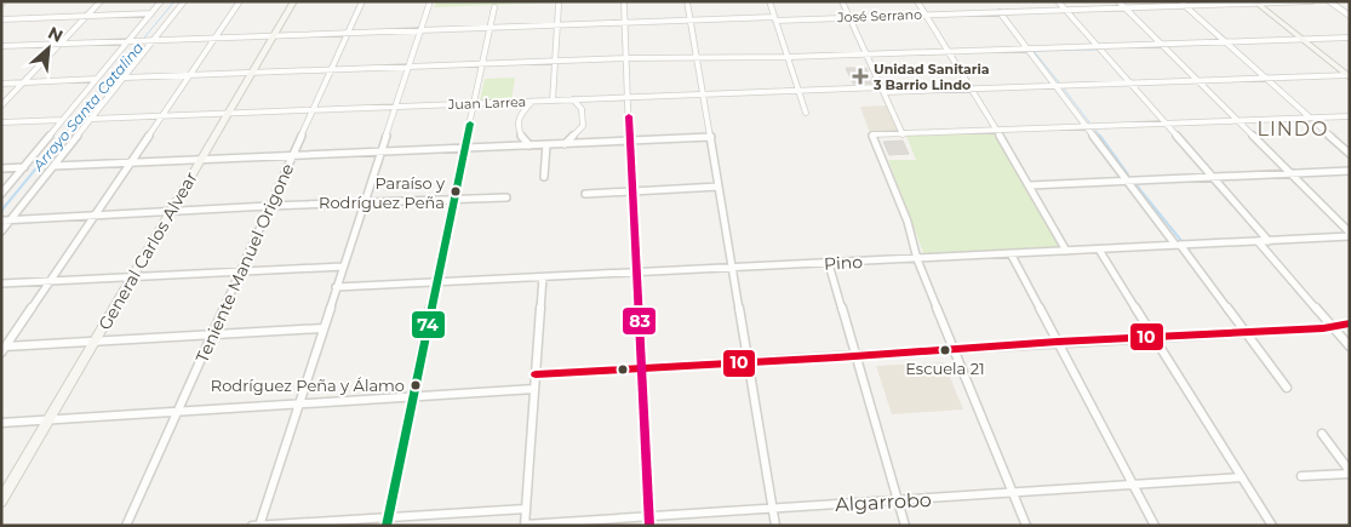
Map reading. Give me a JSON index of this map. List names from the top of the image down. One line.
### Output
{"streets":{"street":["José Serrano","Juan Larrea","General Carlos Alvear","Teniente Manuel Origone","Pino","Algarrobo"]},"crossings":[["José Serrano","General Carlos Alvear"],["José Serrano","Teniente Manuel Origone"],["Juan Larrea","General Carlos Alvear"],["Juan Larrea","Teniente Manuel Origone"]],"districts":["LINDO"],"water":["Arroyo Santa Catalina"],"places":{"health":["Unidad Sanitaria 3 Barrio Lindo"],"other":["Paraíso y Rodríguez Peña","Escuela 21","Rodríguez Peña y Álamo"]},"lines":["transit line 83","transit line 74","transit line 10"],"north":"top right"}
